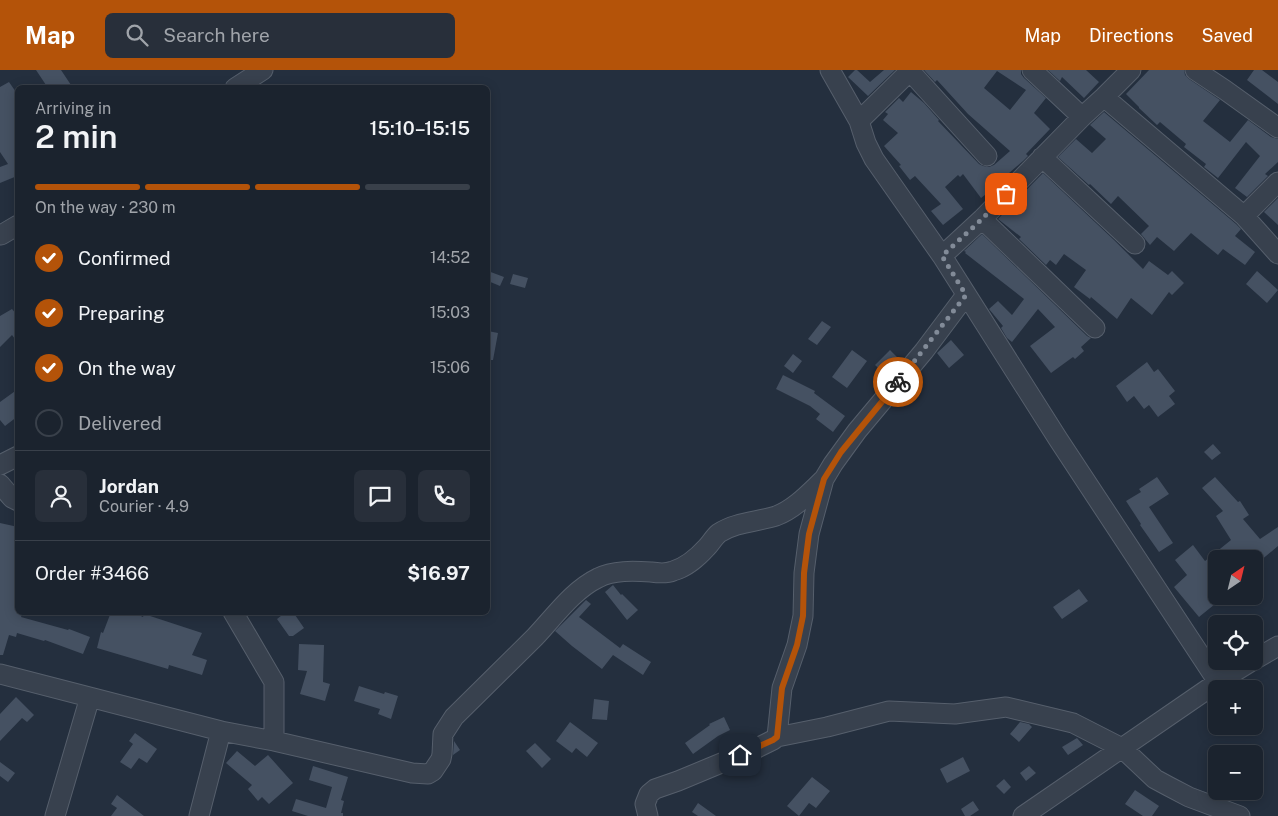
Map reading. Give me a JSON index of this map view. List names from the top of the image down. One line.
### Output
{"north":"top right","page":{"header":"Map","search":"Search here","nav":["Map","Directions","Saved"],"heading":["2 min","Arriving in","15:10–15:15"],"panel":["Jordan","Courier · 4.9","Order #3466","$16.97"],"bar":"On the way · 230 m","list":[["Confirmed","14:52"],["Preparing","15:03"],["On the way","15:06"],"Delivered"],"map_buttons":["+","−"]}}
